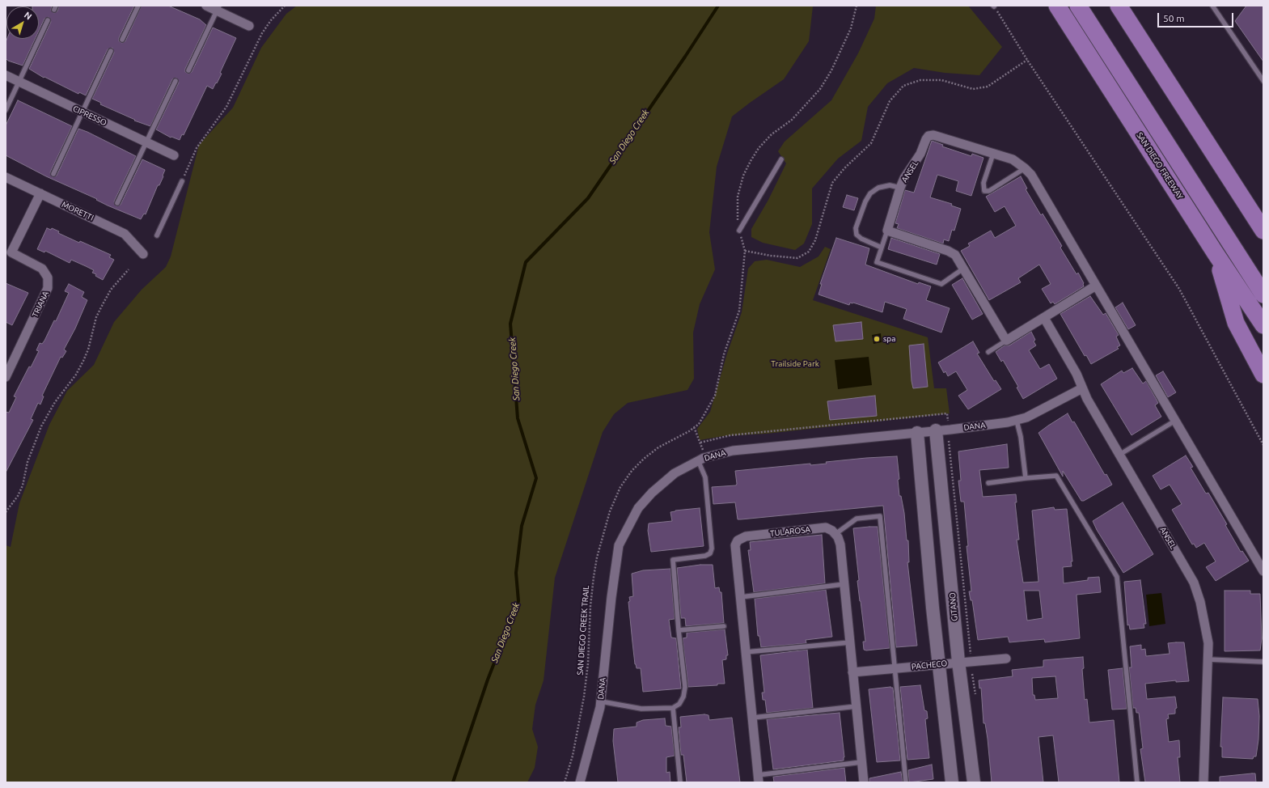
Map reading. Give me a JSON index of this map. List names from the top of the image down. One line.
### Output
{"streets":{"highway":["SAN DIEGO FREEWAY"],"street":["CIPRESSO","ANSEL","MORETTI","TRIANA","DANA","TULAROSA","GITANO","PACHECO"],"path":["SAN DIEGO CREEK TRAIL"]},"crossings":[["ANSEL","DANA"],["MORETTI","TRIANA"],["DANA","GITANO"],["GITANO","PACHECO"]],"water":["San Diego Creek"],"parks":["Trailside Park"],"places":["spa"],"scale_bar":"50 m","north":"top right"}
